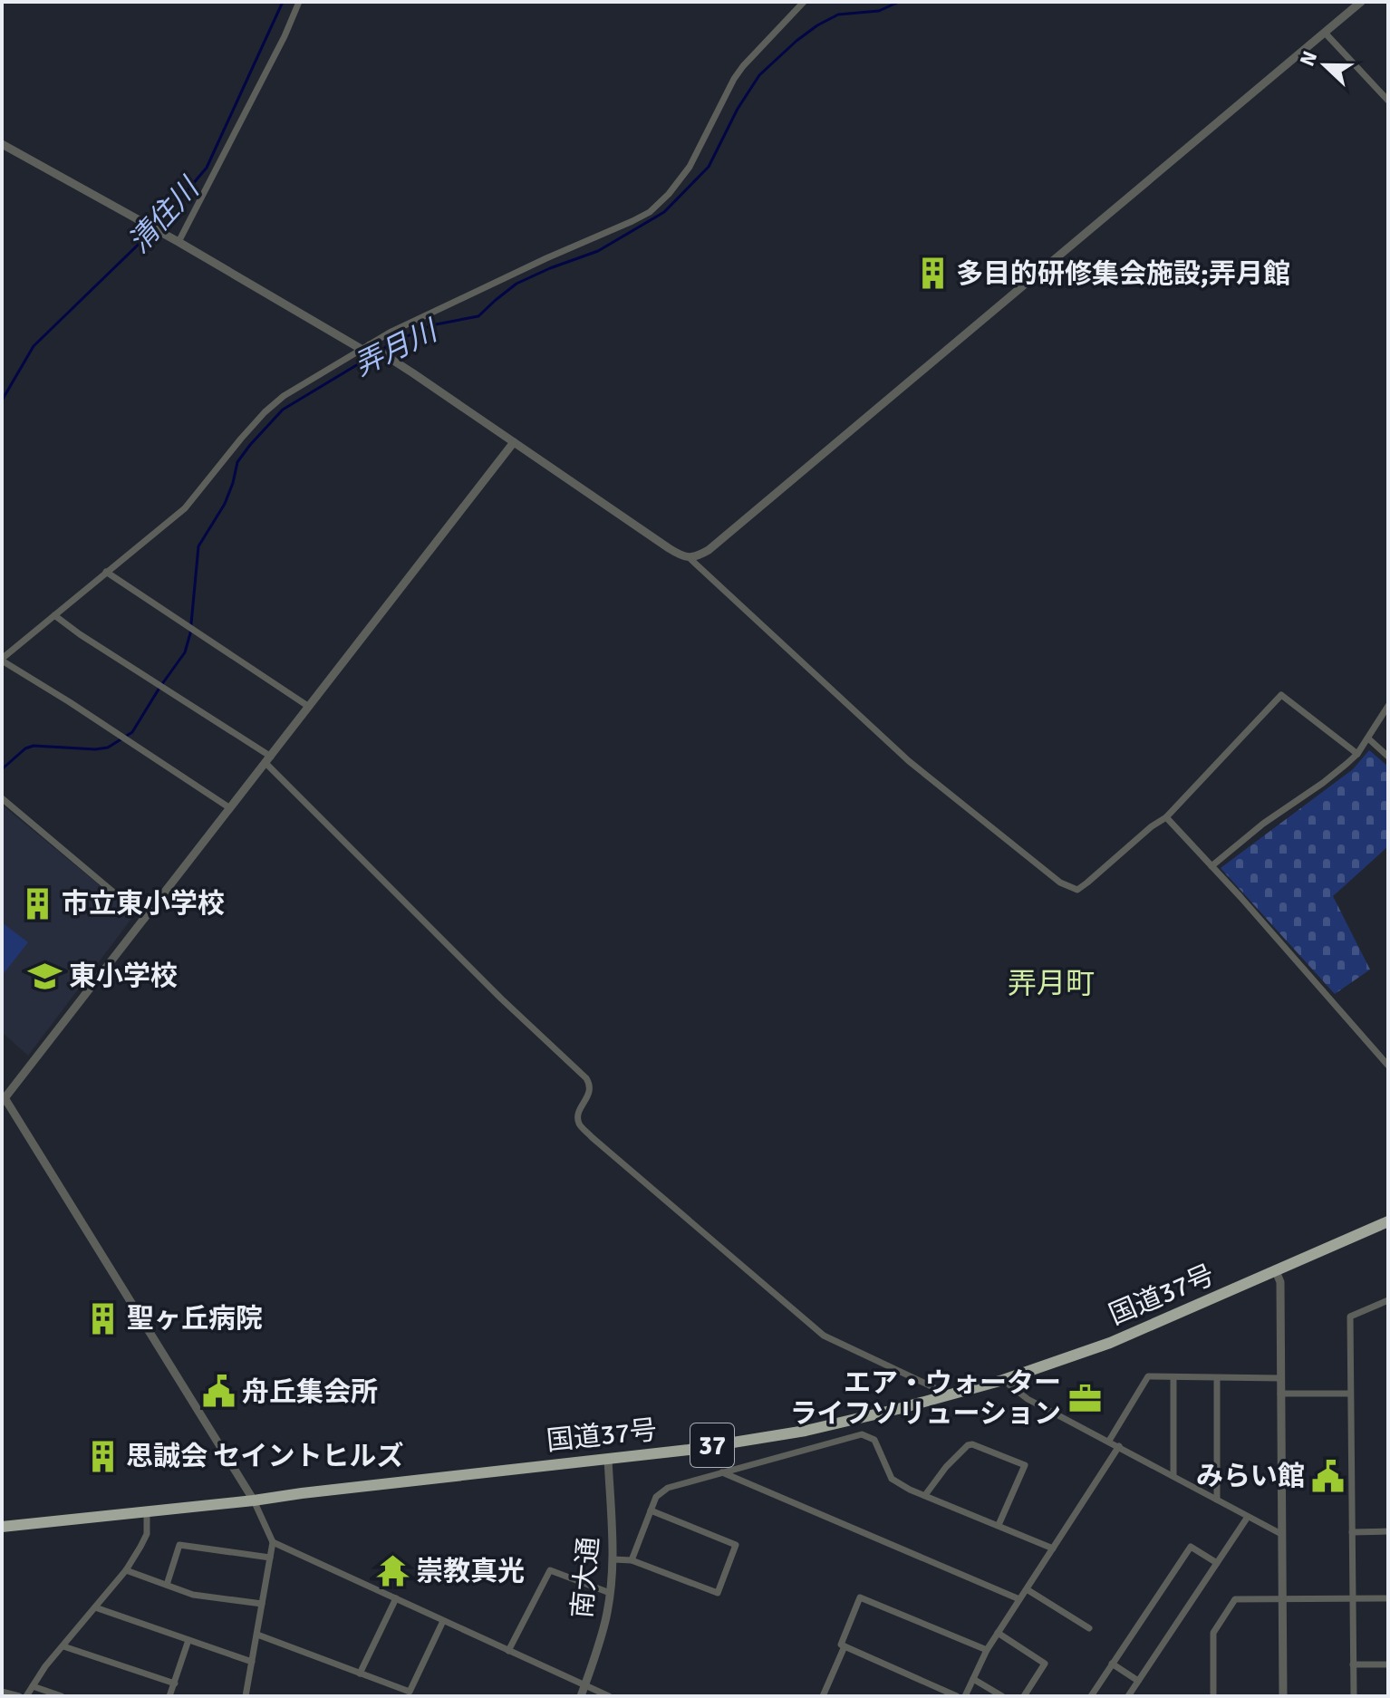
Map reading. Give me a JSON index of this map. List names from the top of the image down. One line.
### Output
{"streets":{"highway":["国道37号","37"],"street":["南大通"]},"crossings":[["国道37号","南大通"]],"districts":["弄月町"],"water":["清住川","弄月川"],"places":{"building":["多目的研修集会施設;弄月館","市立東小学校","聖ヶ丘病院","思誠会 セイントヒルズ"],"school or university":["東小学校"],"public building":["舟丘集会所","みらい館"],"office":["エア・ウォーター ライフソリューション"],"temple":["崇教真光"]},"north":"left"}
